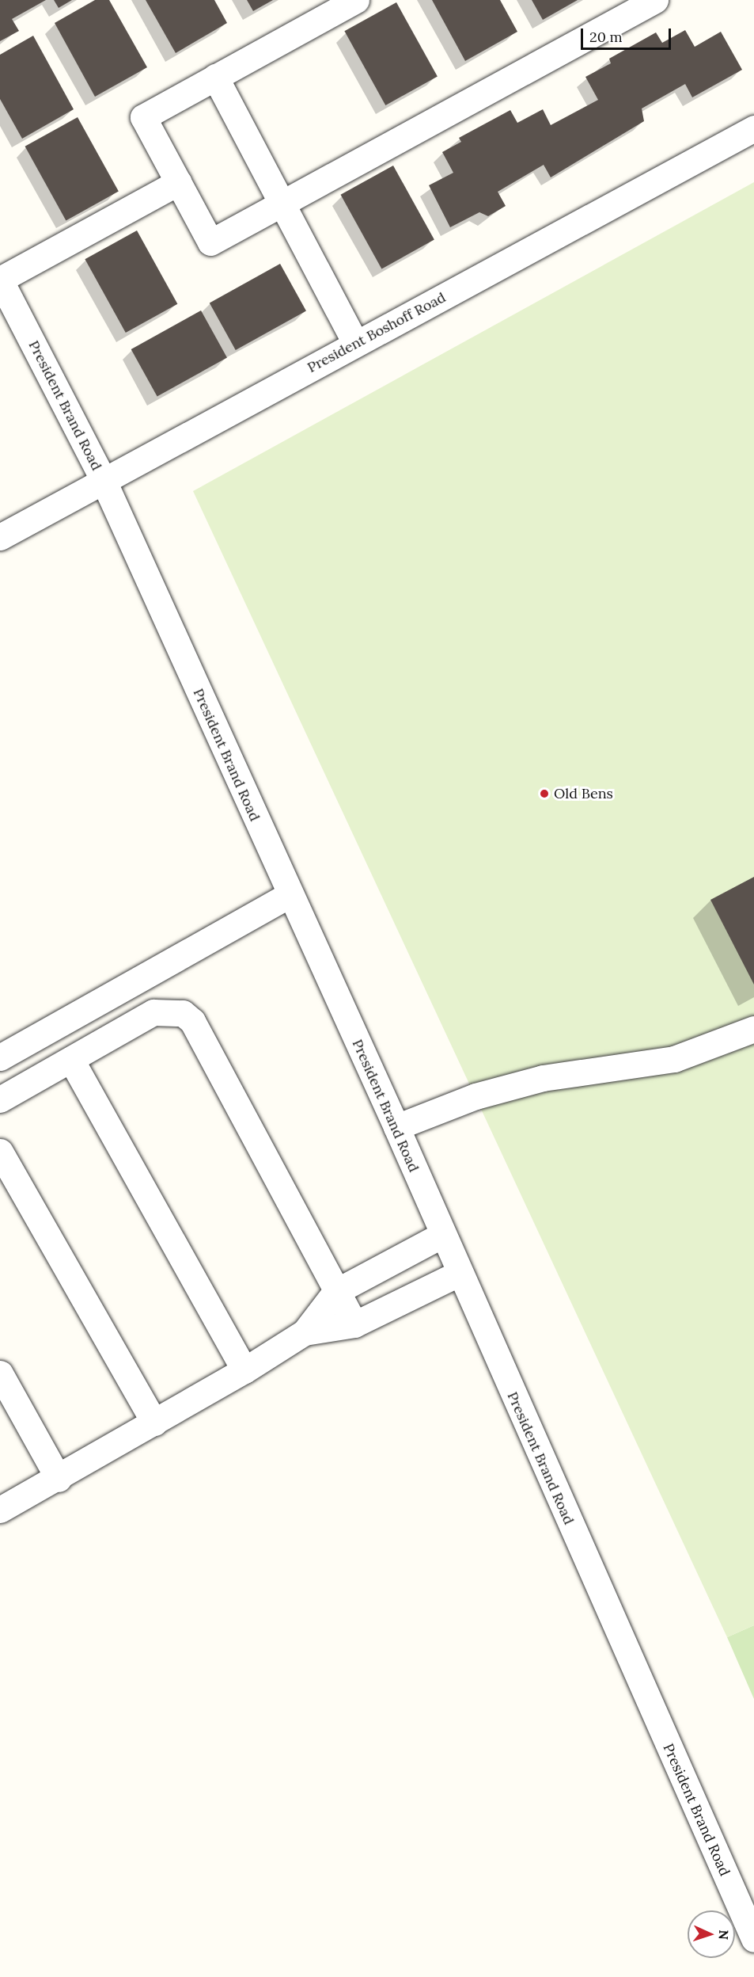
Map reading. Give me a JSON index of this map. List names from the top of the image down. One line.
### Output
{"streets":{"street":["President Boshoff Road","President Brand Road"]},"crossings":[["President Boshoff Road","President Brand Road"]],"places":["Old Bens"],"scale_bar":"20 m","north":"right"}
